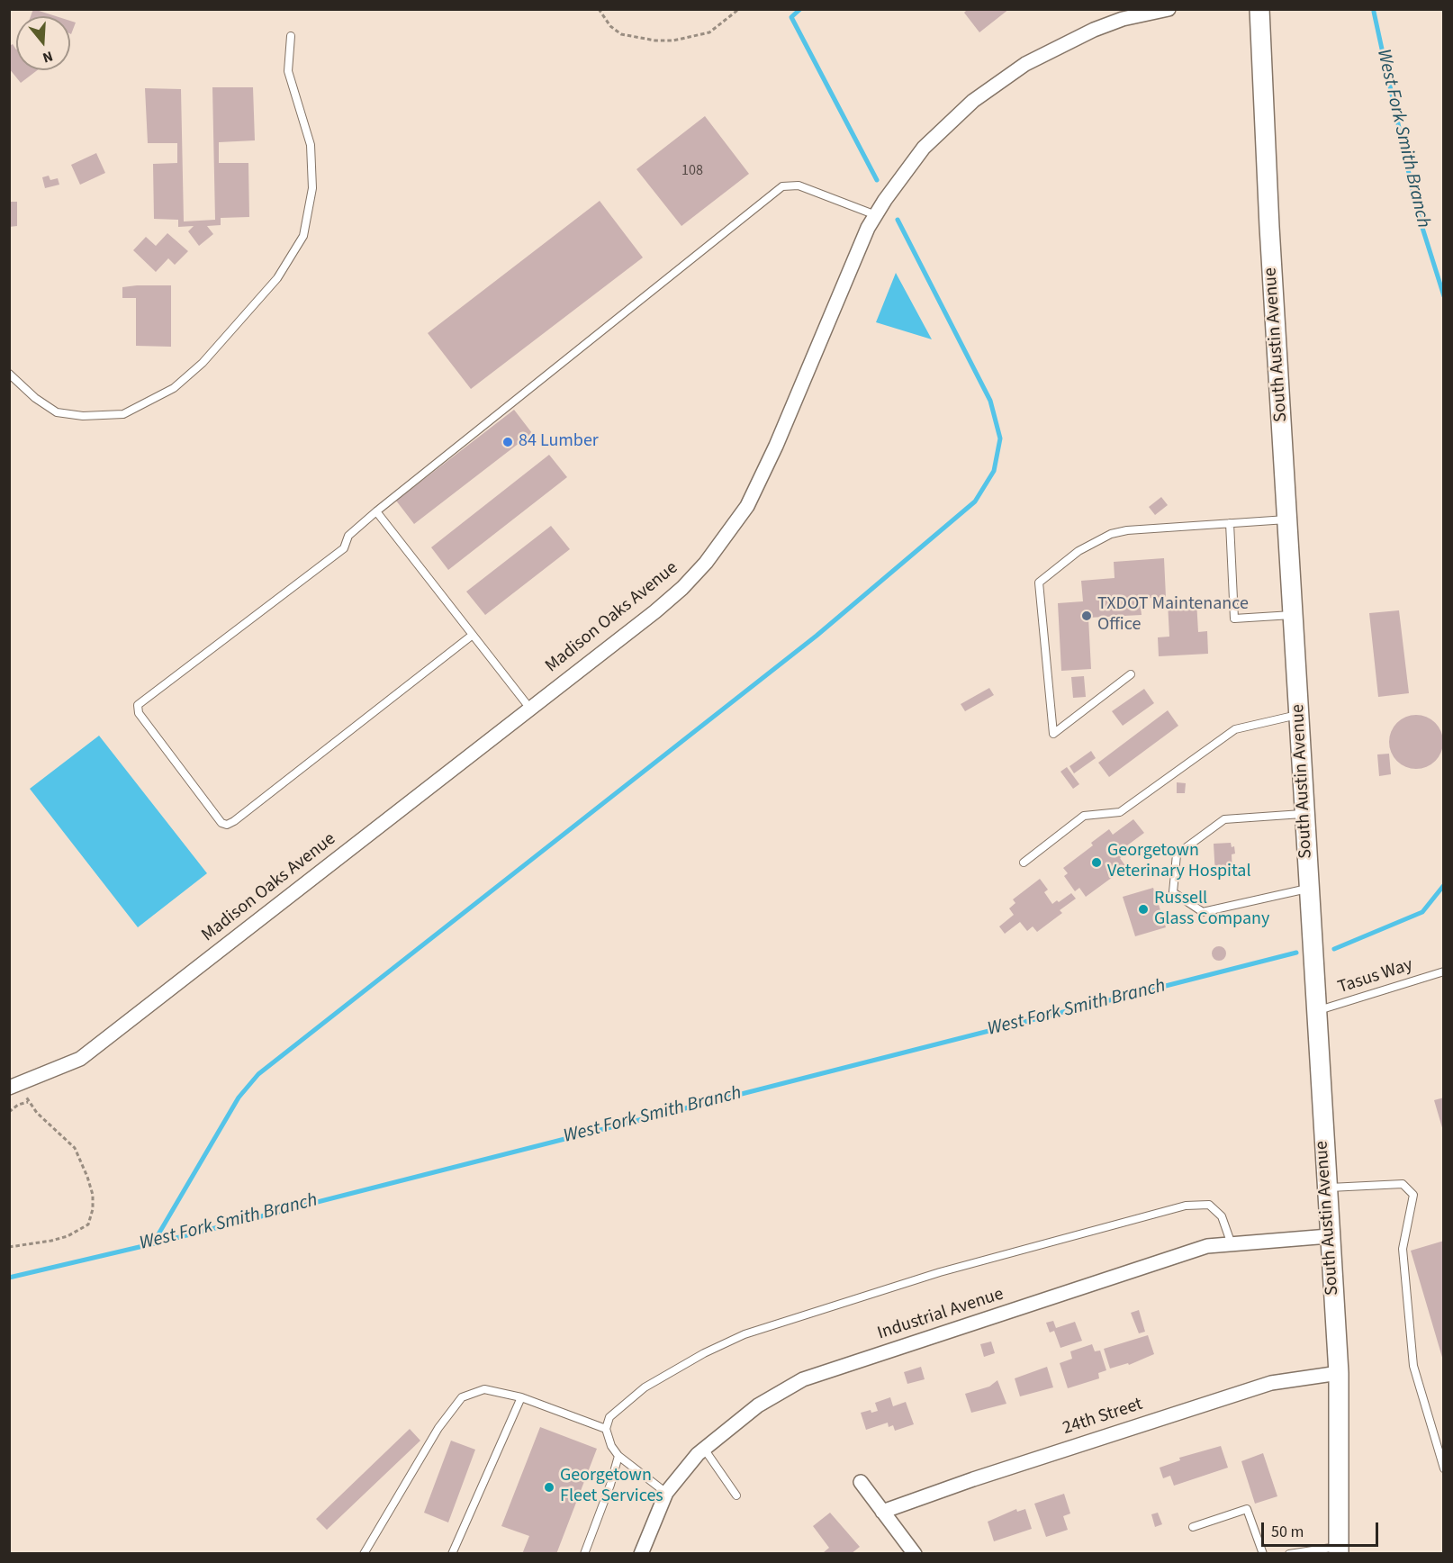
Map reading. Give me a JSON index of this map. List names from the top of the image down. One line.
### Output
{"streets":{"main road":["South Austin Avenue"],"street":["Madison Oaks Avenue","Industrial Avenue","24th Street"],"lane":["Tasus Way"]},"crossings":[["South Austin Avenue","Tasus Way"],["South Austin Avenue","Industrial Avenue"],["South Austin Avenue","24th Street"]],"water":["West Fork Smith Branch"],"places":["84 Lumber","TXDOT Maintenance Office","Georgetown Veterinary Hospital","Russell Glass Company","Georgetown Fleet Services"],"house_numbers":["108"],"scale_bar":"50 m","north":"bottom"}
